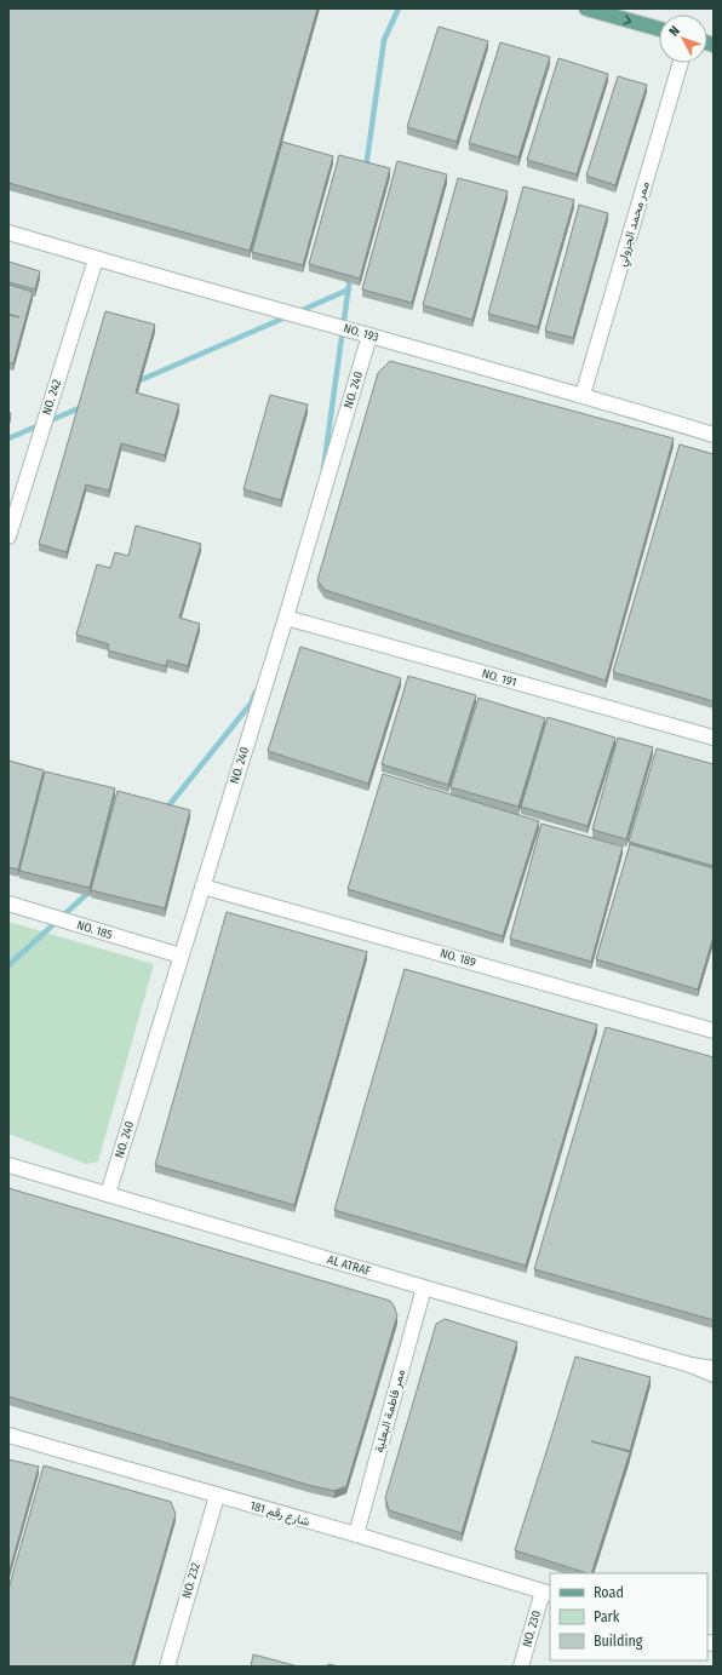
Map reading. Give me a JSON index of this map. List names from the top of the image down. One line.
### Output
{"streets":{"street":["ممر محمد الجزولي","NO. 193","NO. 240","NO. 242","NO. 191","NO. 185","NO. 189","AL ATRAF","ممر فاطمة البعلية","شارع رقم 181","NO. 232","NO. 230"]},"crossings":[["ممر محمد الجزولي","NO. 193"],["NO. 193","NO. 240"],["NO. 193","NO. 242"],["NO. 240","NO. 191"],["NO. 240","NO. 185"],["NO. 240","NO. 189"],["NO. 240","AL ATRAF"],["AL ATRAF","ممر فاطمة البعلية"],["ممر فاطمة البعلية","شارع رقم 181"],["شارع رقم 181","NO. 232"],["شارع رقم 181","NO. 230"]],"legend":["Road","Park","Building"],"north":"top left"}
